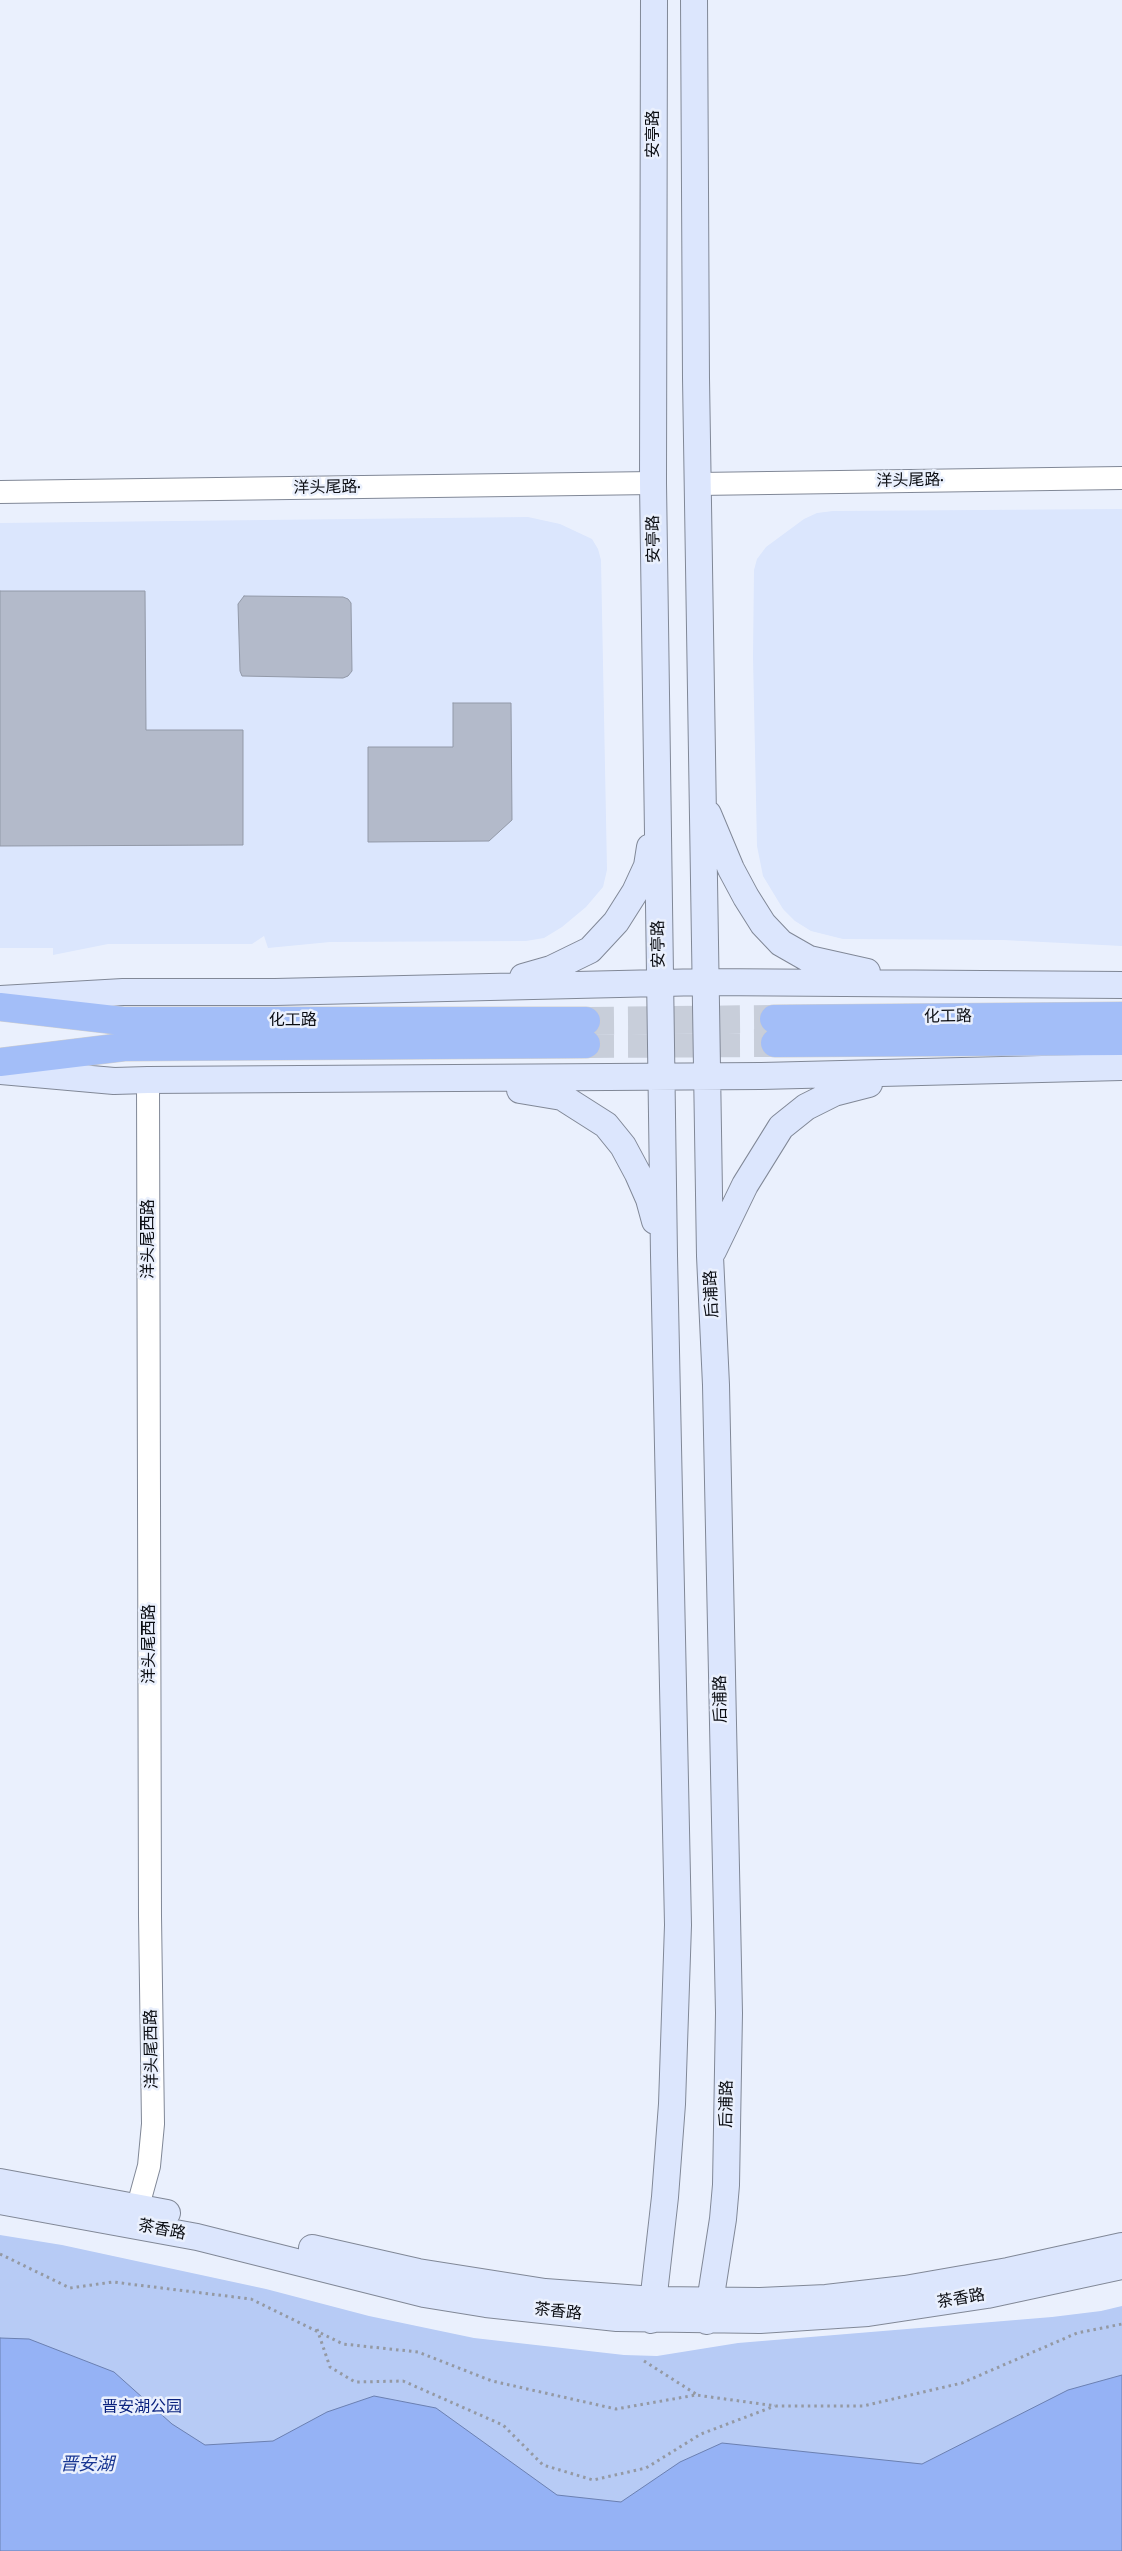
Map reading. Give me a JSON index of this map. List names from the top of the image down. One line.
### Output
{"streets":{"highway":["化工路"],"main road":["安亭路","后浦路","茶香路"],"street":["洋头尾路·","洋头尾西路"]},"crossings":[["安亭路","洋头尾路·"],["洋头尾西路","茶香路"],["后浦路","茶香路"]],"water":["晋安湖"],"parks":["晋安湖公园"]}
